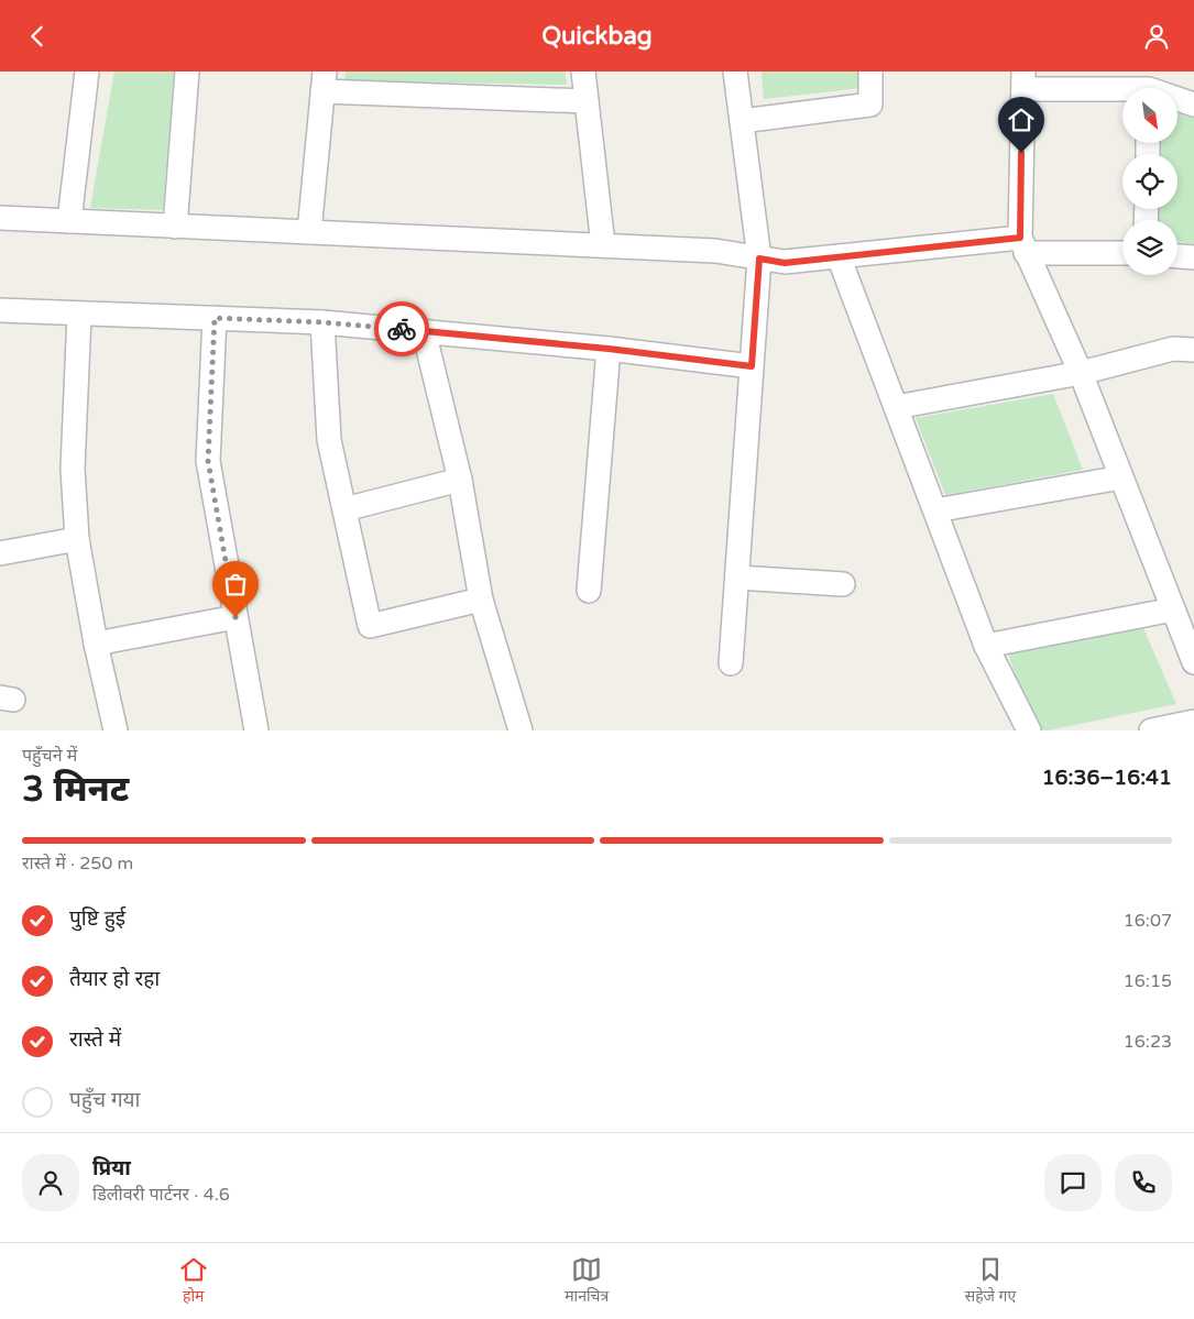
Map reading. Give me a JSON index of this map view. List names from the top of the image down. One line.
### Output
{"north":"bottom right","page":{"header":"Quickbag","heading":["3 मिनट","पहुँचने में","16:36–16:41"],"panel":["प्रिया","डिलीवरी पार्टनर · 4.6"],"bar":"रास्ते में · 250 m","list":[["पुष्टि हुई","16:07"],["तैयार हो रहा","16:15"],["रास्ते में","16:23"],"पहुँच गया"],"tabs":["होम","मानचित्र","सहेजे गए"]}}
